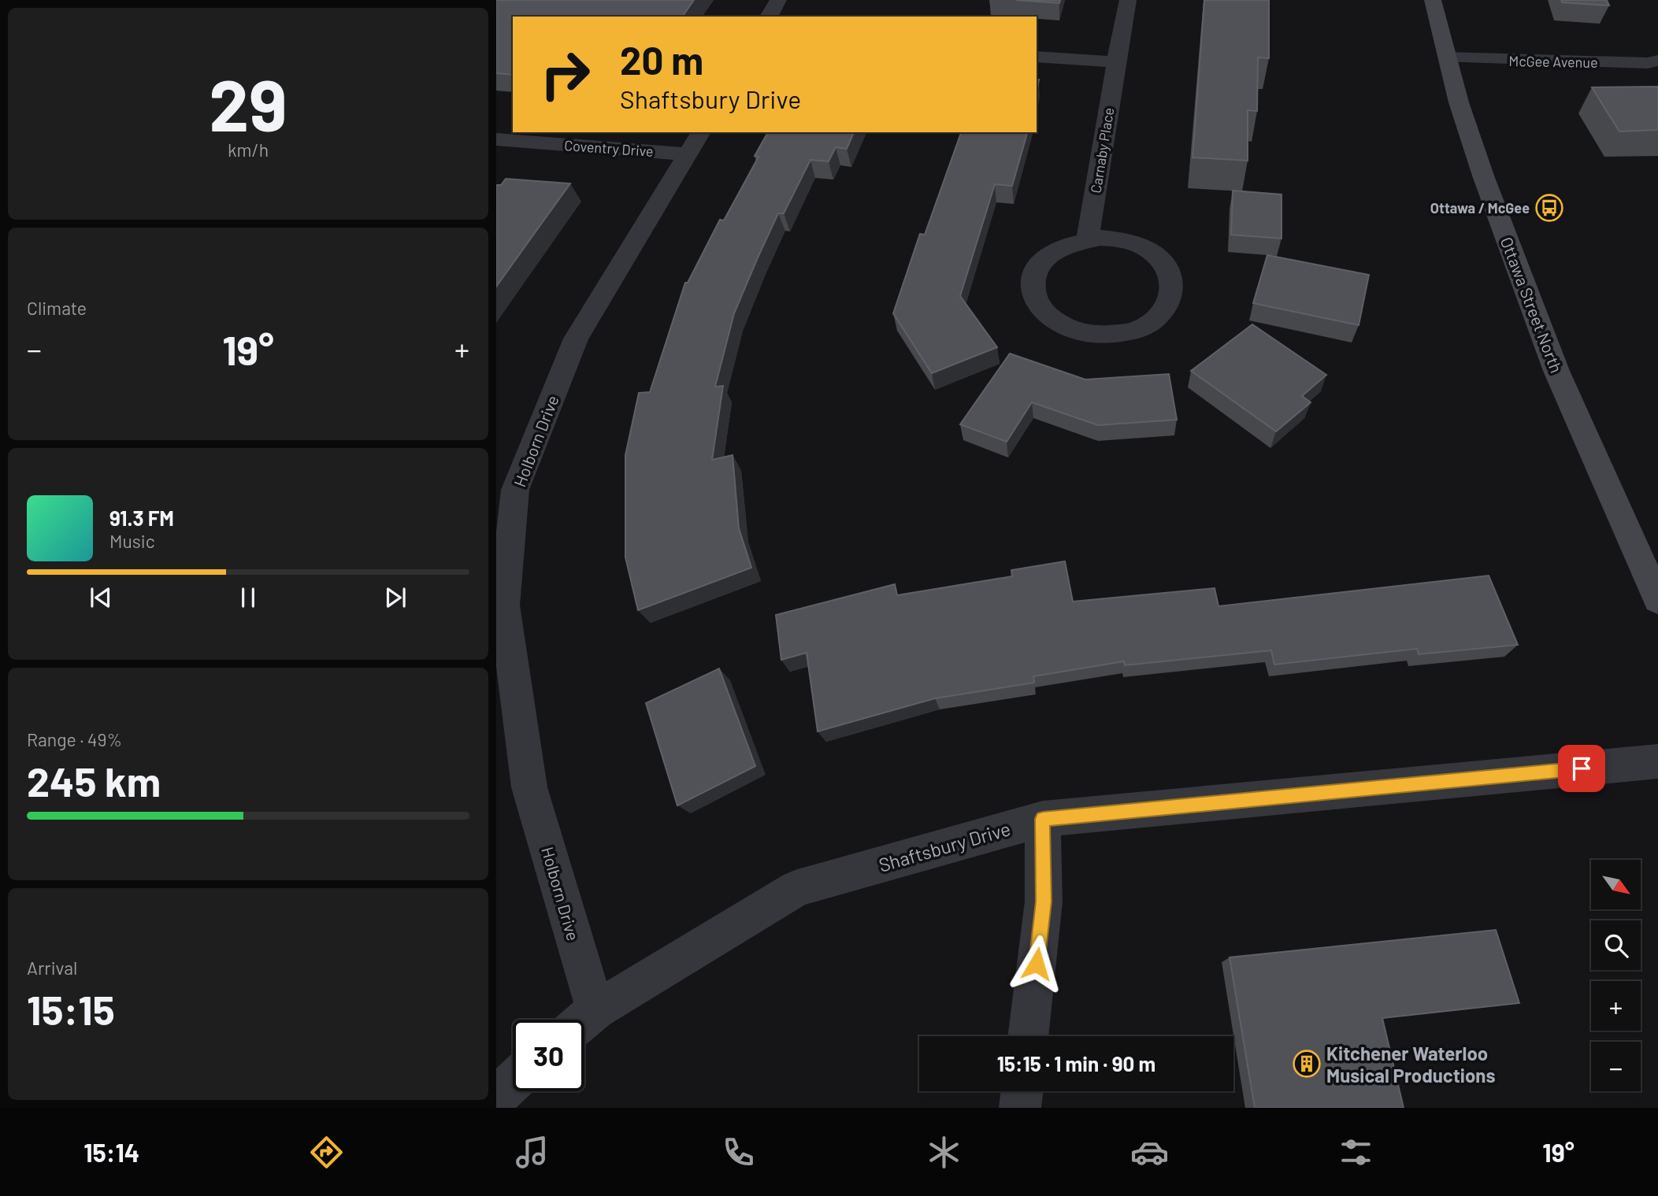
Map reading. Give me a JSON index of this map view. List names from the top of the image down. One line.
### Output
{"streets":{"main road":["Ottawa Street North"],"street":["McGee Avenue","Coventry Drive","Carnaby Place","Holborn Drive","Shaftsbury Drive"]},"crossings":[["McGee Avenue","Ottawa Street North"],["Coventry Drive","Holborn Drive"]],"places":{"bus stop":["Ottawa / McGee"],"building":["Kitchener Waterloo Musical Productions"]},"north":"bottom right","page":{"tile":[["29","km/h"],"Climate",["Range · 49%","245 km"],["Arrival","15:15"]],"turn":["20 m","Shaftsbury Drive"],"heat":["−","19°","+"],"song":["91.3 FM","Music"],"map_buttons":["+","−"],"limit":"30","trip":"15:15 · 1 min · 90 m","tabs":["15:14","19°"]}}
